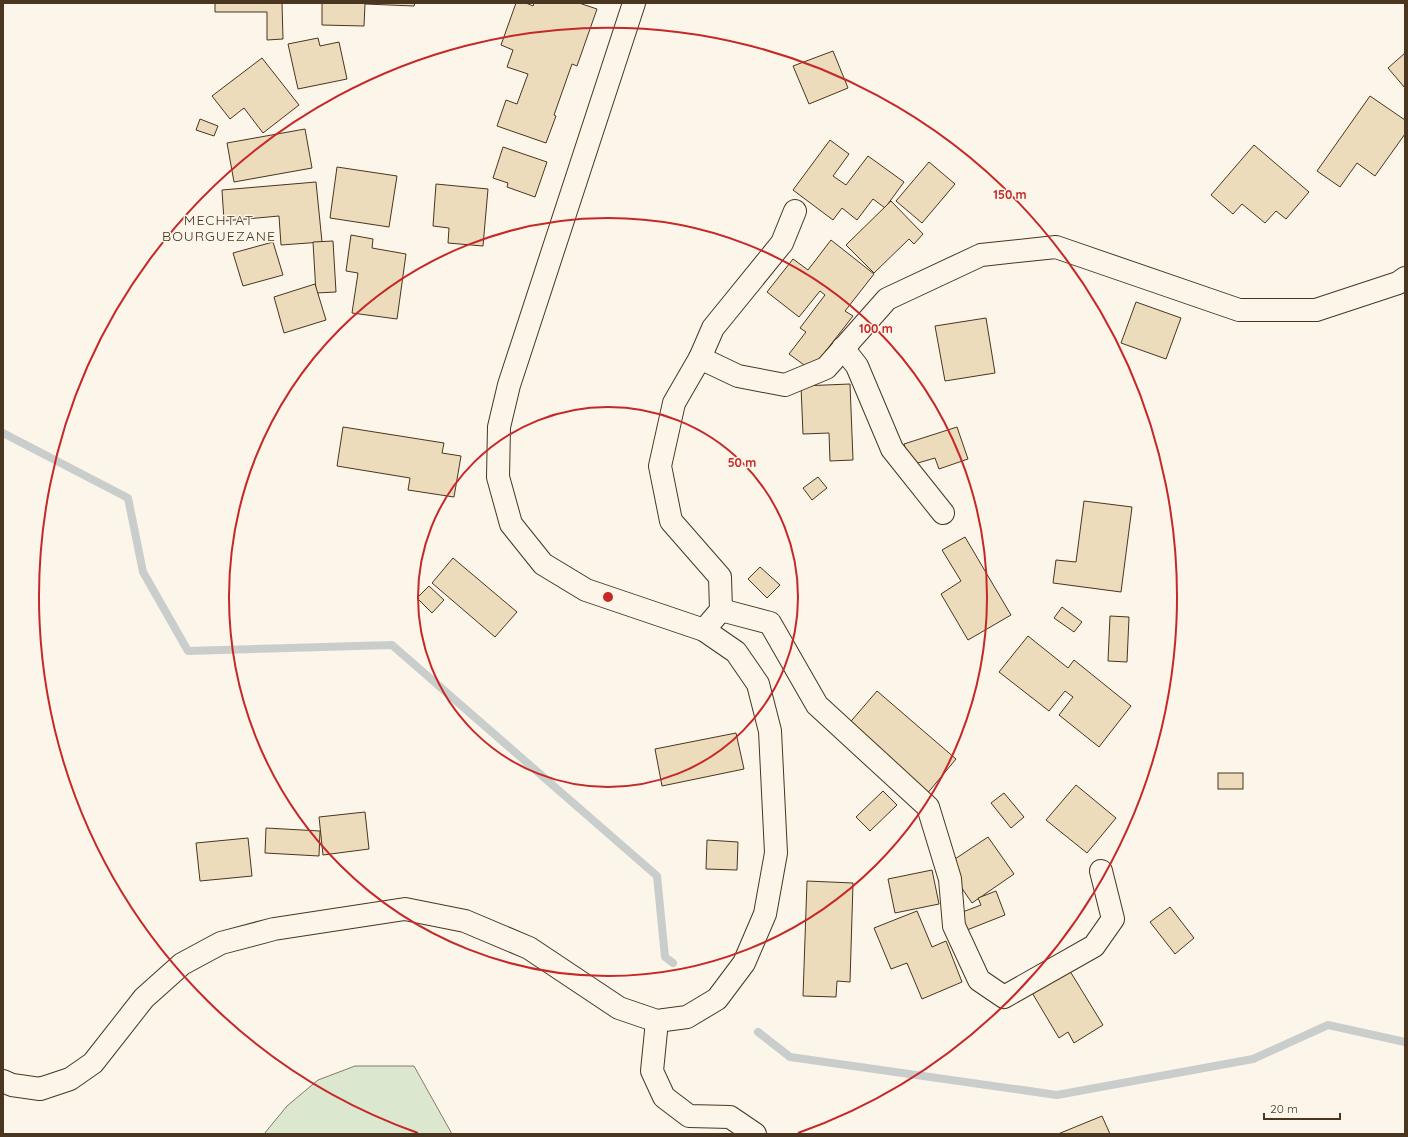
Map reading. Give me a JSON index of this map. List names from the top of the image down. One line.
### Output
{"districts":["MECHTAT BOURGUEZANE"],"scale_bar":"20 m","rings":["150 m","100 m","50 m"]}
